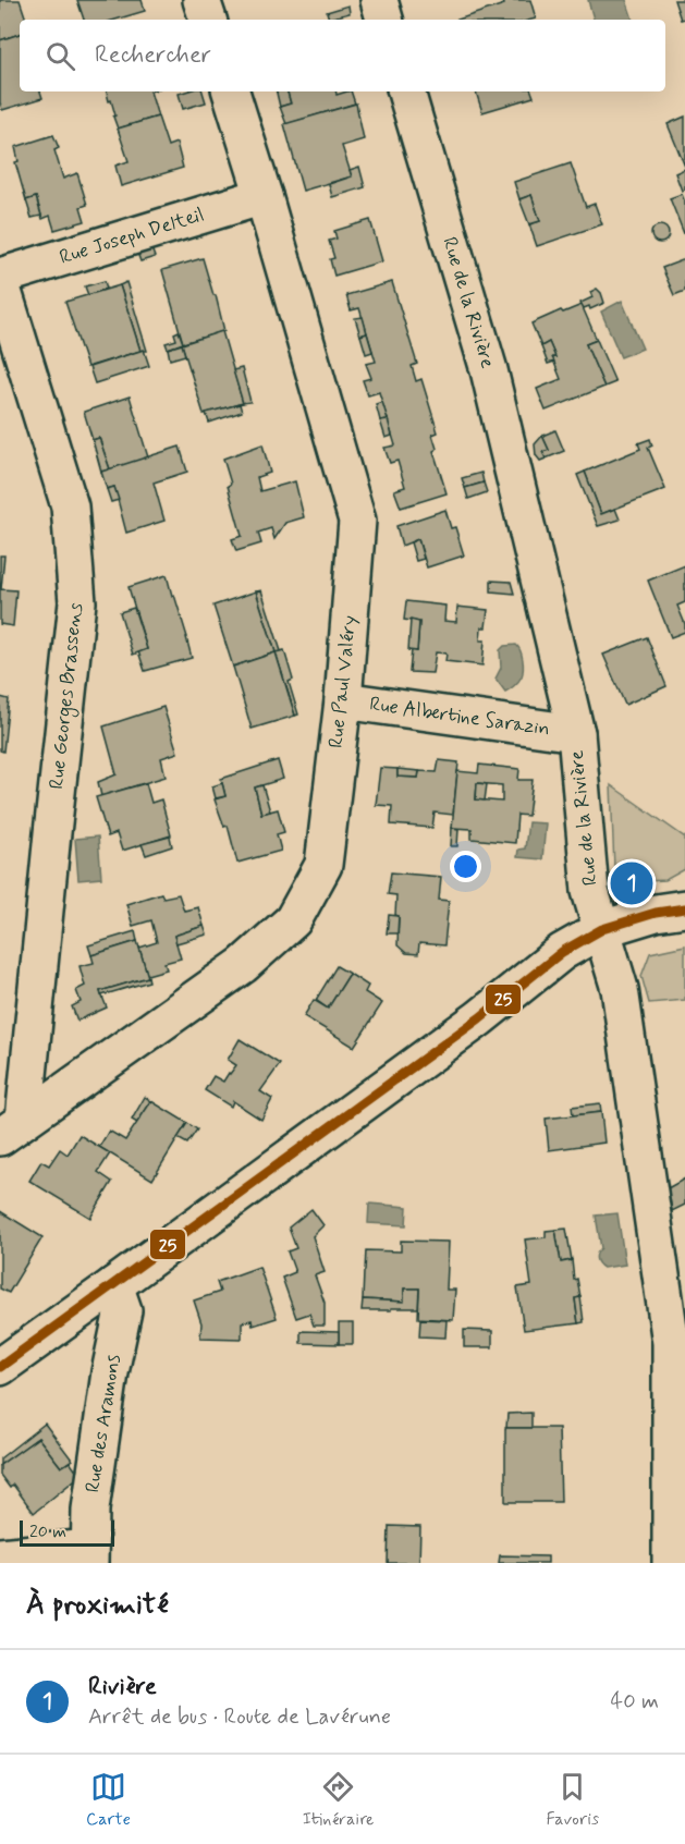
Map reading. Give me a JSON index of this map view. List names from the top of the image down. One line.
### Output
{"streets":{"street":["Rue Joseph Delteil","Rue de la Rivière","Rue Paul Valéry","Rue Georges Brassens","Rue Albertine Sarazin","Rue des Aramons"]},"crossings":[["Rue Joseph Delteil","Rue Paul Valéry"],["Rue Joseph Delteil","Rue Georges Brassens"],["Rue de la Rivière","Rue Albertine Sarazin"],["Rue Paul Valéry","Rue Georges Brassens"],["Rue Paul Valéry","Rue Albertine Sarazin"]],"lines":["transit line 25"],"scale_bar":"20 m","page":{"search":"Rechercher","pins":"1","scale":"20 m","heading":"À proximité","list":[{"mark":"1","name":"Rivière","note":"Arrêt de bus · Route de Lavérune","value":"40 m"}],"nav":["Carte","Itinéraire","Favoris"]}}
